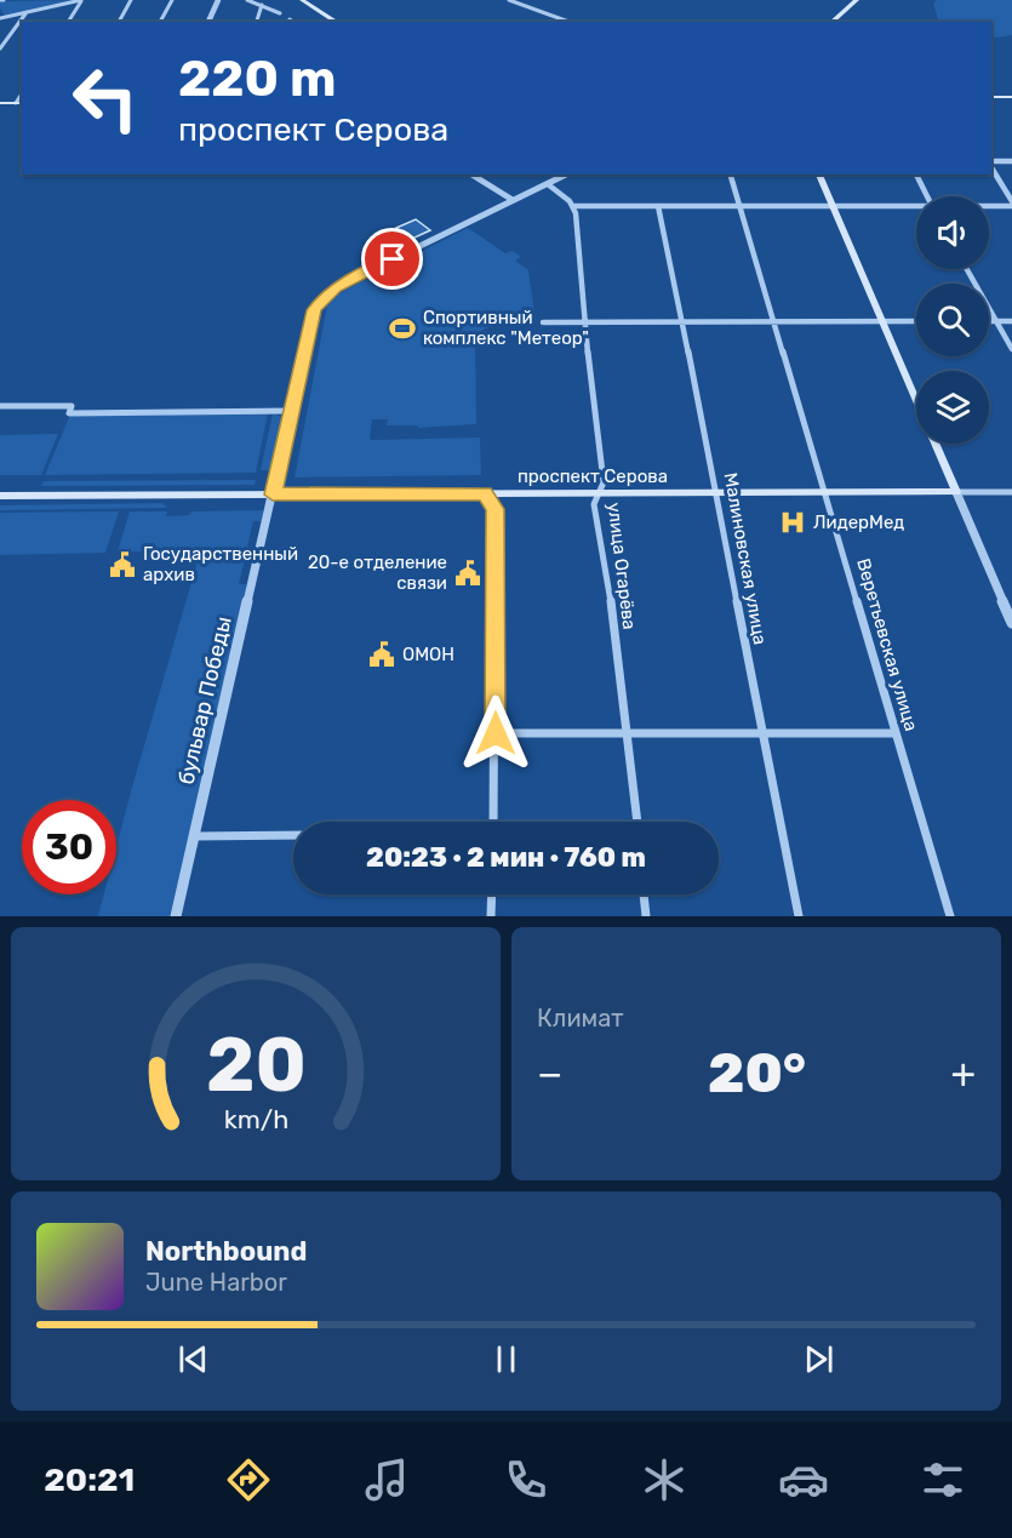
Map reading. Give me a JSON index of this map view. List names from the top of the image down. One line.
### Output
{"streets":{"main road":["проспект Серова"],"street":["Малиновская улица","улица Огарёва","Веретьевская улица","бульвар Победы"]},"crossings":[["проспект Серова","Малиновская улица"],["проспект Серова","улица Огарёва"],["проспект Серова","Веретьевская улица"],["проспект Серова","бульвар Победы"]],"places":{"sports":["Спортивный комплекс \"Метеор\""],"hospital":["ЛидерМед"],"public building":["Государственный архив","20-е отделение связи","ОМОН"]},"page":{"turn":["220 m","проспект Серова"],"limit":"30","trip":"20:23 · 2 мин · 760 m","tile":"Климат","heat":["−","20°","+"],"song":["Northbound","June Harbor"],"tabs":"20:21","gauge":["20","km/h"]}}
